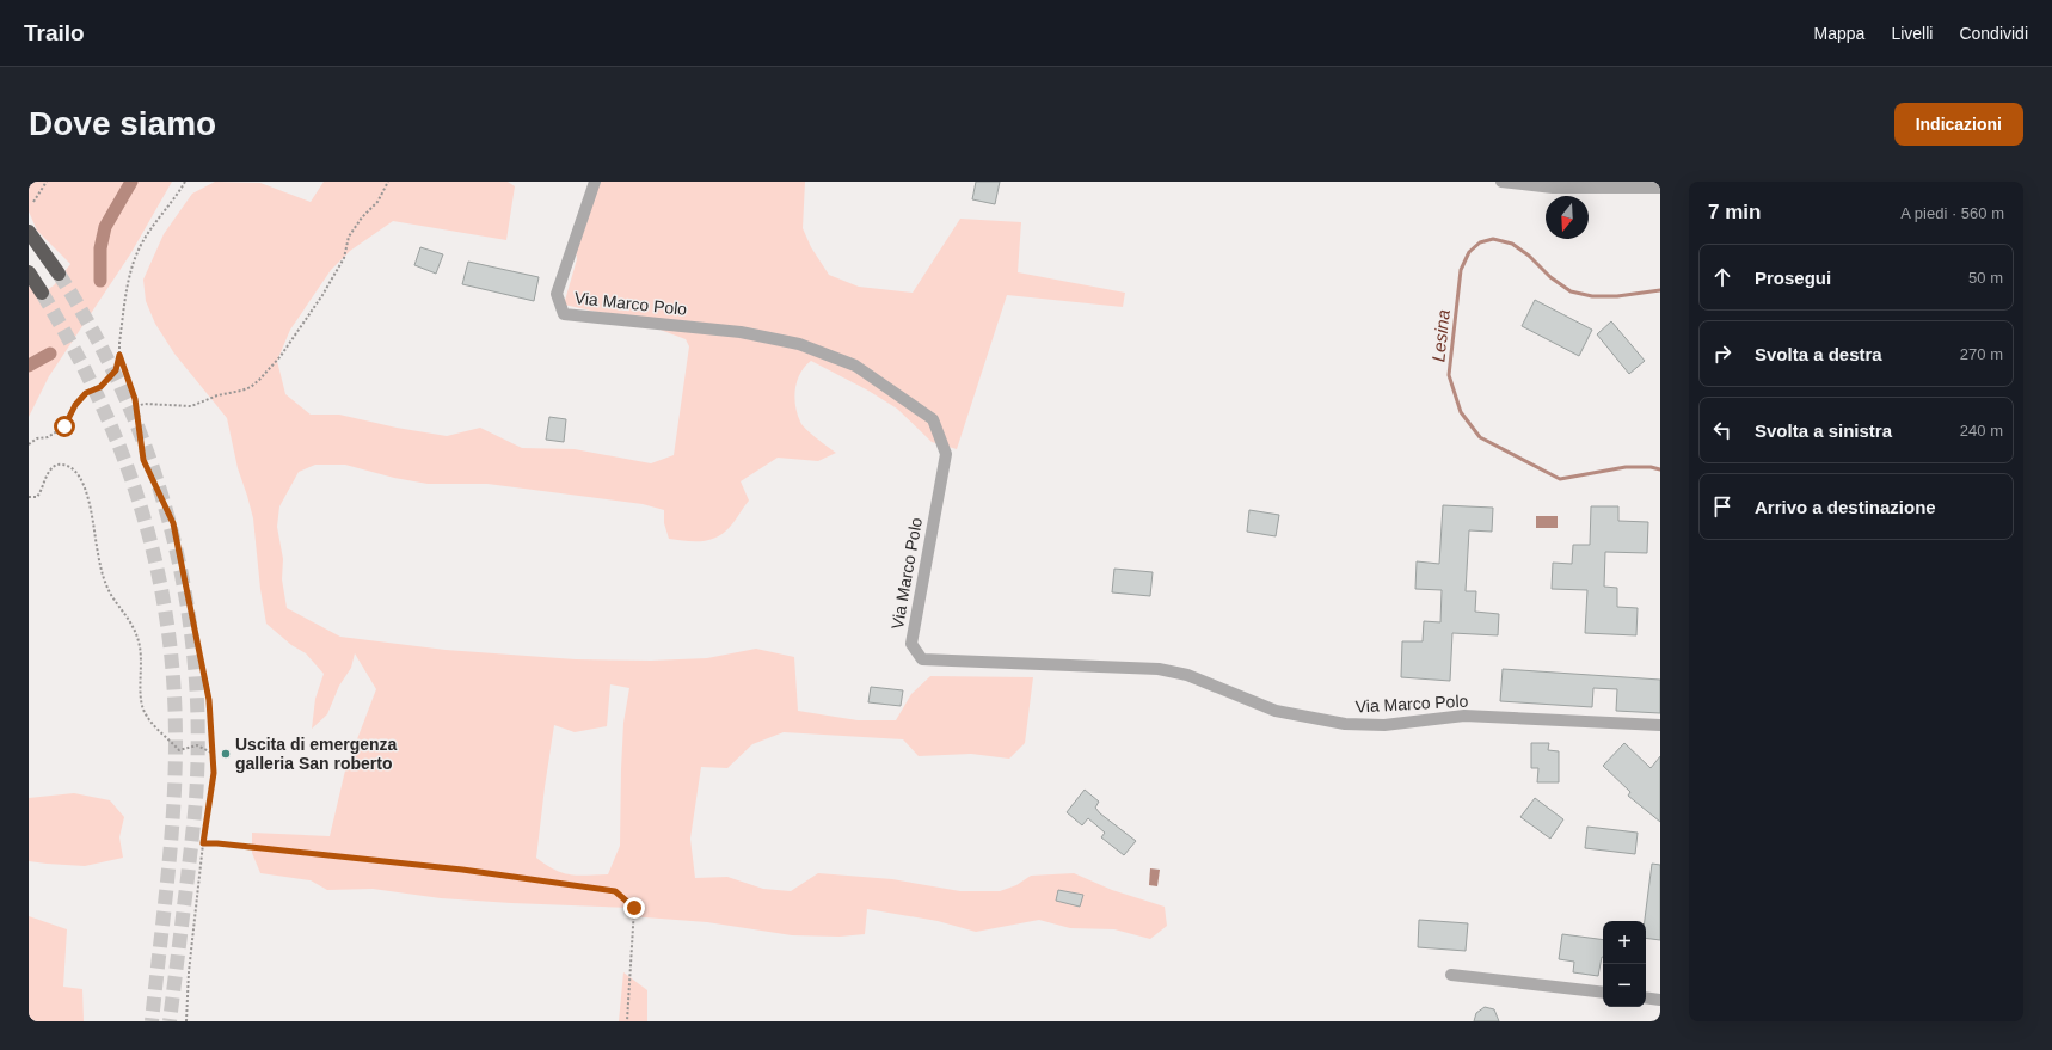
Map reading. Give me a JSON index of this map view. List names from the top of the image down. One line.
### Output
{"streets":{"street":["Via Marco Polo"]},"water":["Lesina"],"places":["Uscita di emergenza galleria San roberto"],"north":"bottom","page":{"header":"Trailo","nav":["Mappa","Livelli","Condividi"],"buttons":"Indicazioni","title":"Dove siamo","heading":["7 min","A piedi · 560 m"],"list":[["Prosegui","50 m"],["Svolta a destra","270 m"],["Svolta a sinistra","240 m"],"Arrivo a destinazione"],"map_buttons":["+","−"]}}
